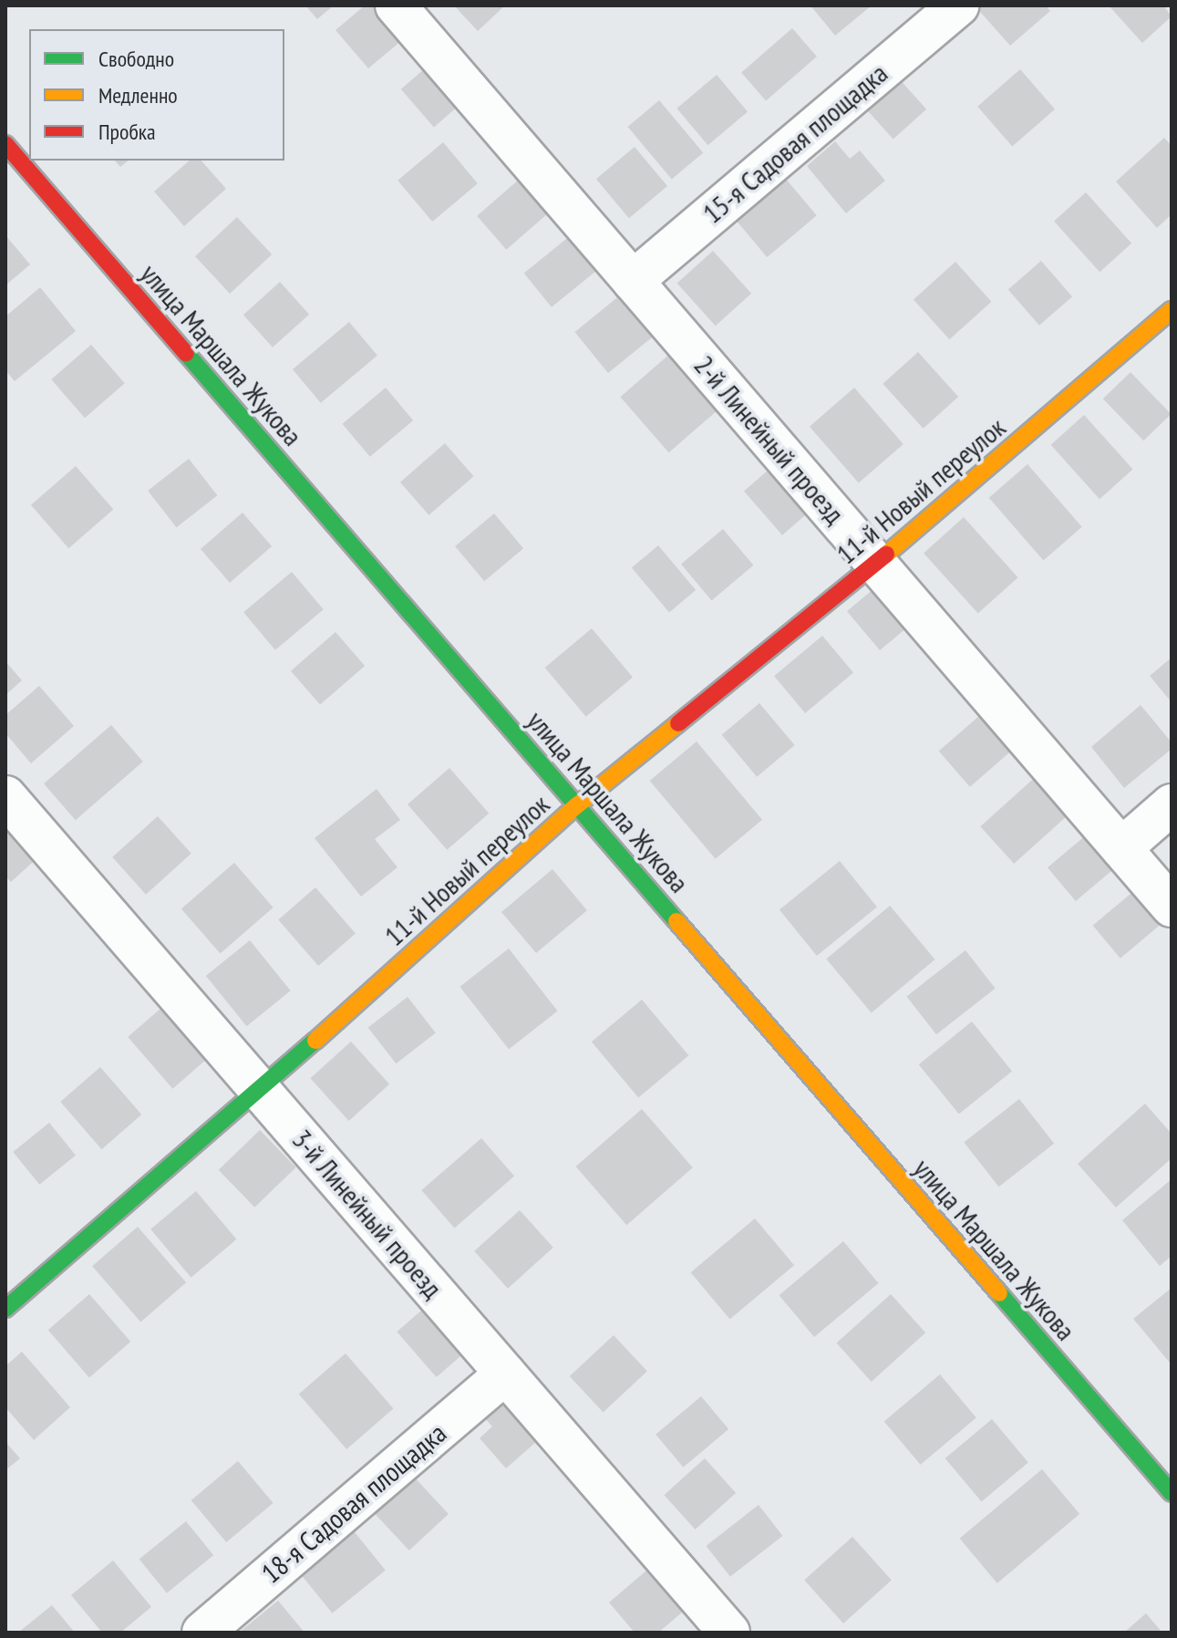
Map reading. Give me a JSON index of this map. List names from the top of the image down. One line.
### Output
{"streets":{"main road":["улица Маршала Жукова","11-й Новый переулок"],"street":["15-я Садовая площадка","2-й Линейный проезд","3-й Линейный проезд","18-я Садовая площадка"]},"crossings":[["15-я Садовая площадка","2-й Линейный проезд"],["улица Маршала Жукова","11-й Новый переулок"],["2-й Линейный проезд","11-й Новый переулок"],["11-й Новый переулок","3-й Линейный проезд"],["3-й Линейный проезд","18-я Садовая площадка"]],"legend":["Свободно","Медленно","Пробка"]}
